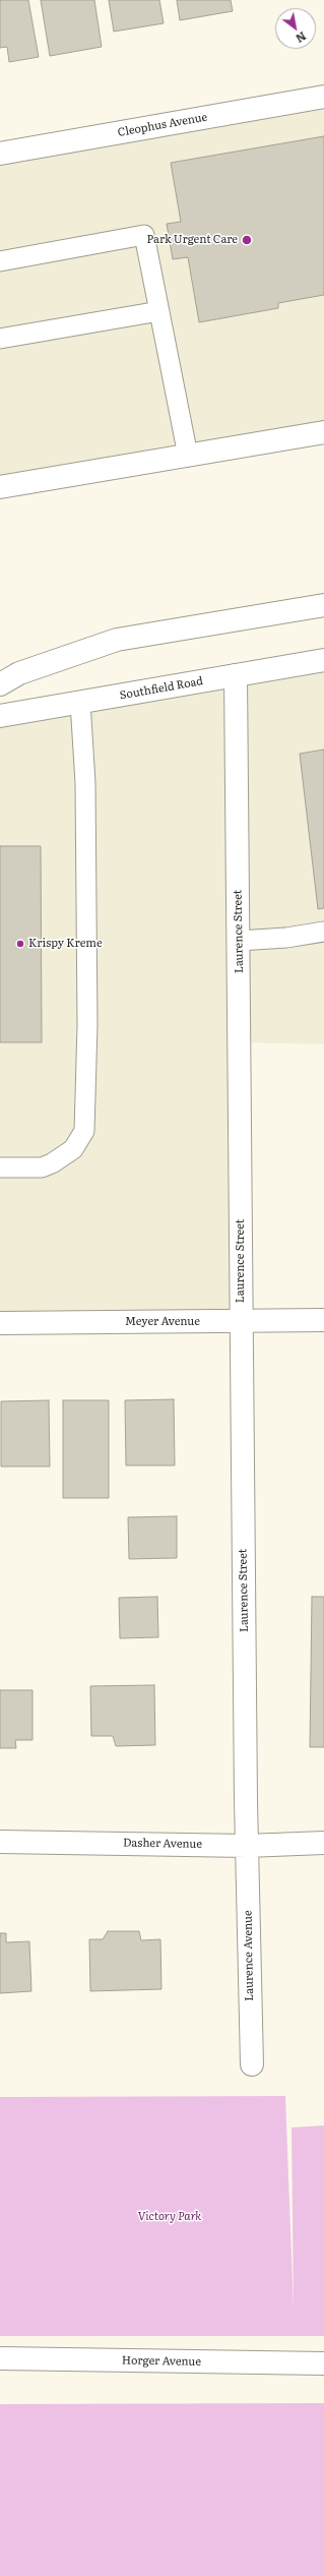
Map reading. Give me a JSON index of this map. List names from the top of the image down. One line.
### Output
{"streets":{"main road":["Cleophus Avenue","Southfield Road","Laurence Street","Meyer Avenue","Dasher Avenue","Laurence Avenue","Horger Avenue"]},"crossings":[["Southfield Road","Laurence Street"],["Laurence Street","Meyer Avenue"],["Laurence Street","Dasher Avenue"],["Laurence Street","Laurence Avenue"],["Dasher Avenue","Laurence Avenue"]],"parks":["Victory Park"],"places":["Park Urgent Care","Krispy Kreme"],"north":"bottom right"}
